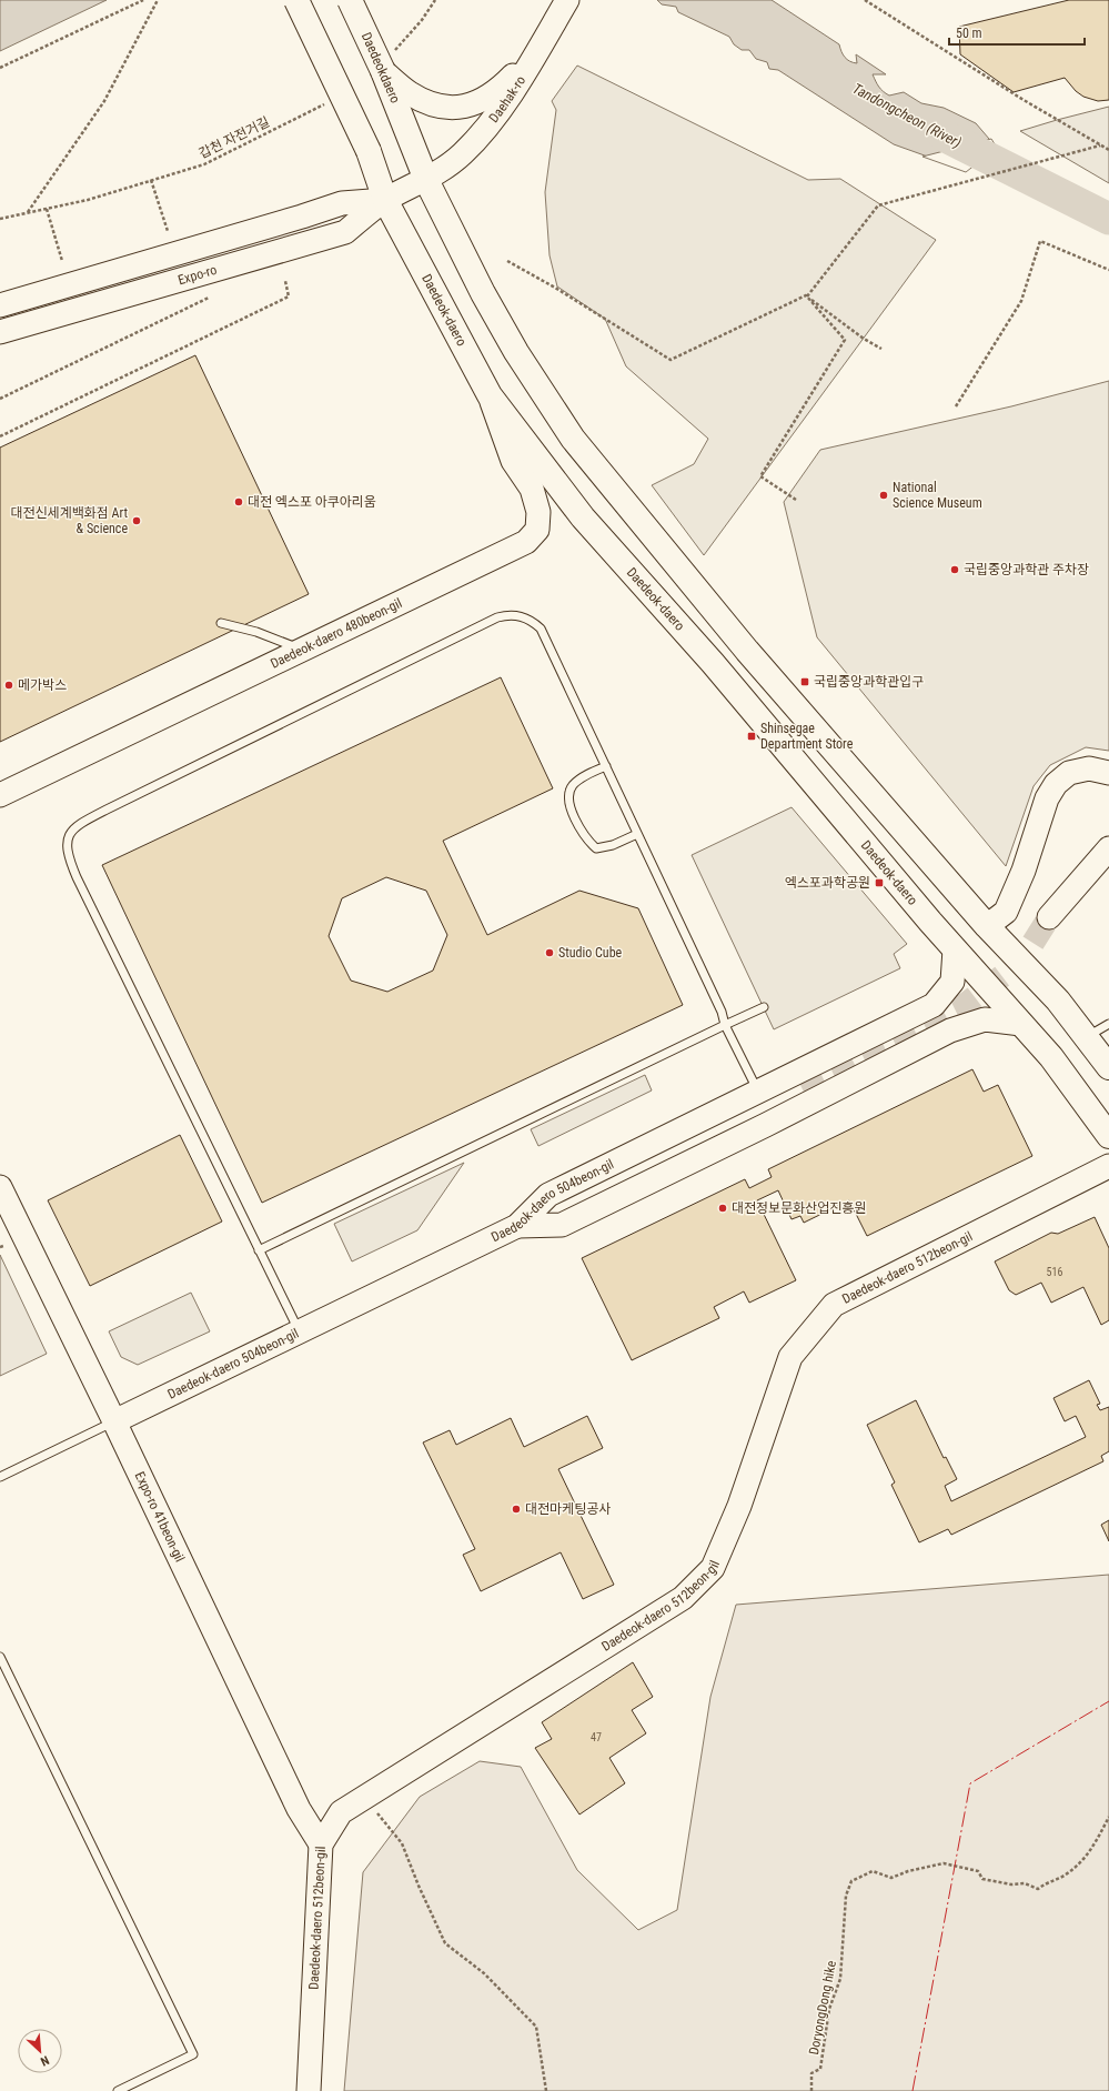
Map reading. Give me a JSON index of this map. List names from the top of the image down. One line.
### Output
{"streets":{"main road":["Daedeokdaero","Daedeok-daero"],"street":["Daehak-ro","Expo-ro","Daedeok-daero 480beon-gil","Daedeok-daero 504beon-gil","Daedeok-daero 512beon-gil","Expo-ro 41beon-gil"],"path":["갑천 자전거길","DoryongDong hike"]},"crossings":[["Daedeokdaero","Daehak-ro"],["Daedeokdaero","Expo-ro"],["Daehak-ro","Expo-ro"],["Expo-ro","Daedeok-daero"],["Daedeok-daero","Daedeok-daero 480beon-gil"],["Daedeok-daero","Daedeok-daero 504beon-gil"],["Daedeok-daero 504beon-gil","Expo-ro 41beon-gil"],["Daedeok-daero 512beon-gil","Expo-ro 41beon-gil"]],"water":["Tandongcheon (River)"],"places":{"other":["National Science Museum","대전 엑스포 아쿠아리움","대전신세계백화점 Art & Science","국립중앙과학관 주차장","메가박스","Studio Cube","대전정보문화산업진흥원","대전마케팅공사"],"transit":["국립중앙과학관입구","Shinsegae Department Store","엑스포과학공원"]},"house_numbers":["516","47"],"scale_bar":"50 m","north":"bottom right"}
